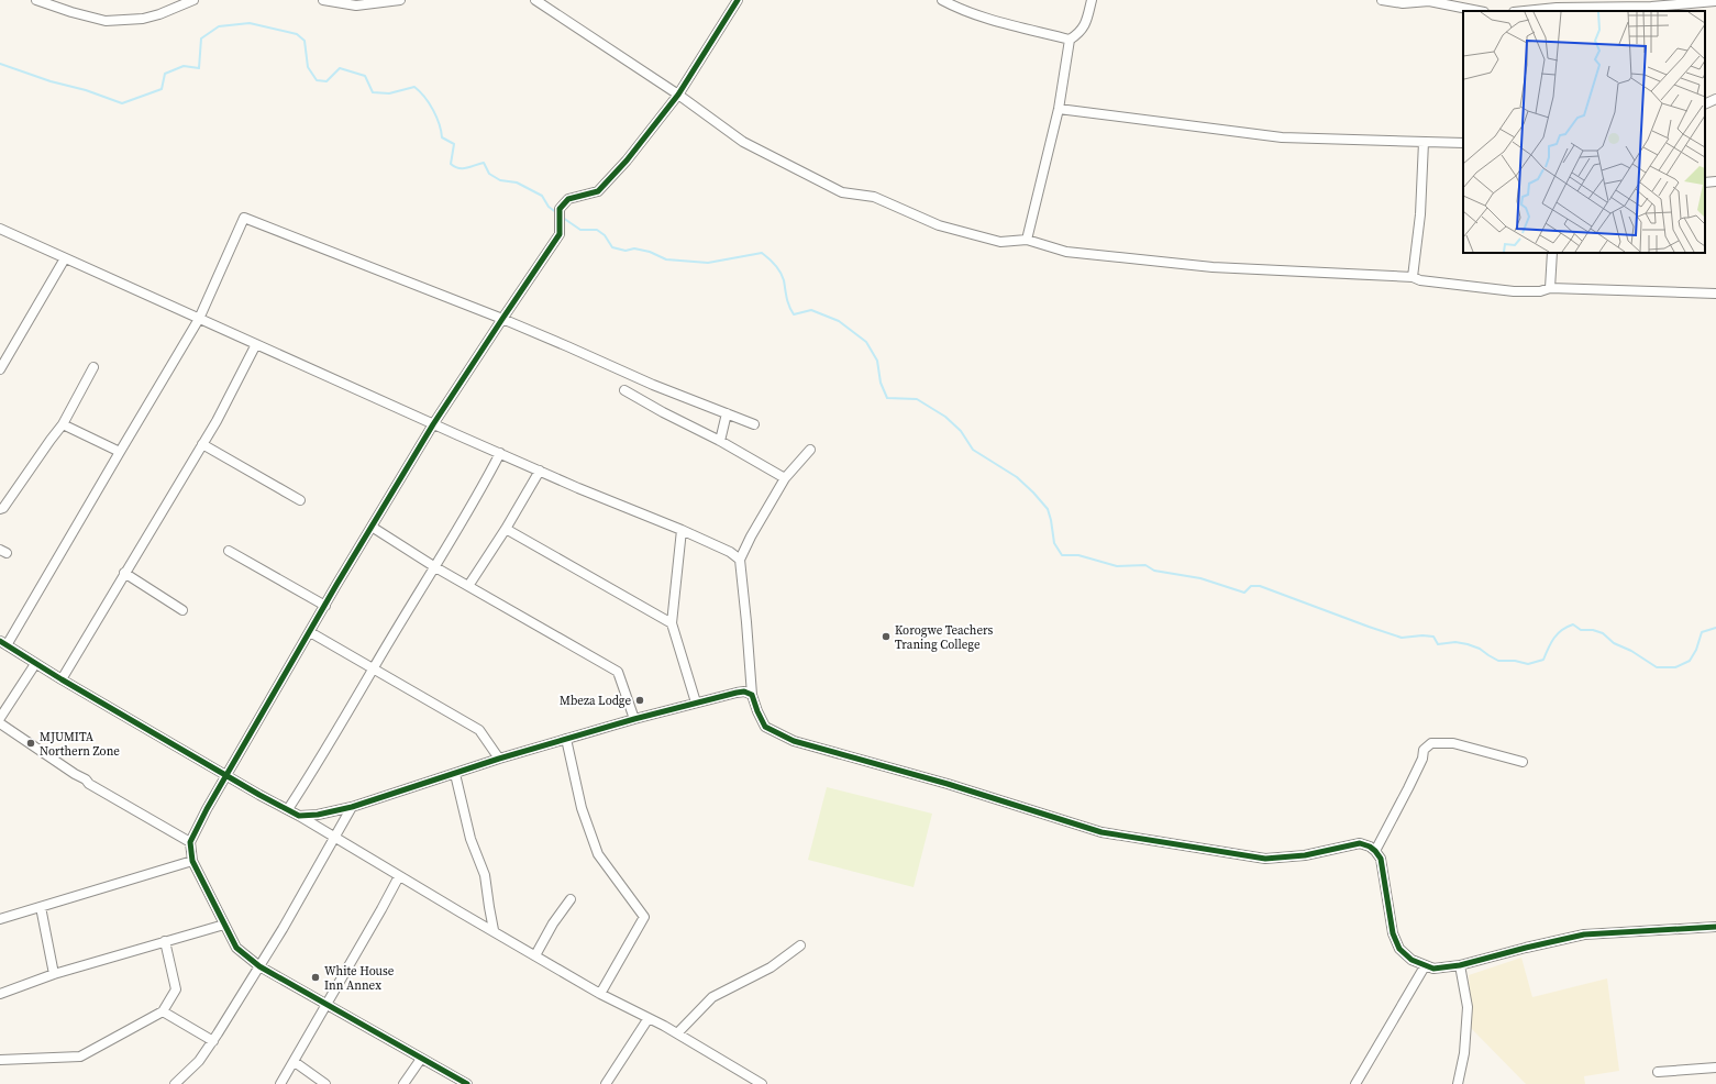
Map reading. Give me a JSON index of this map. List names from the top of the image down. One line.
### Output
{"places":["Korogwe Teachers Traning College","Mbeza Lodge","MJUMITA Northern Zone","White House Inn Annex"]}
